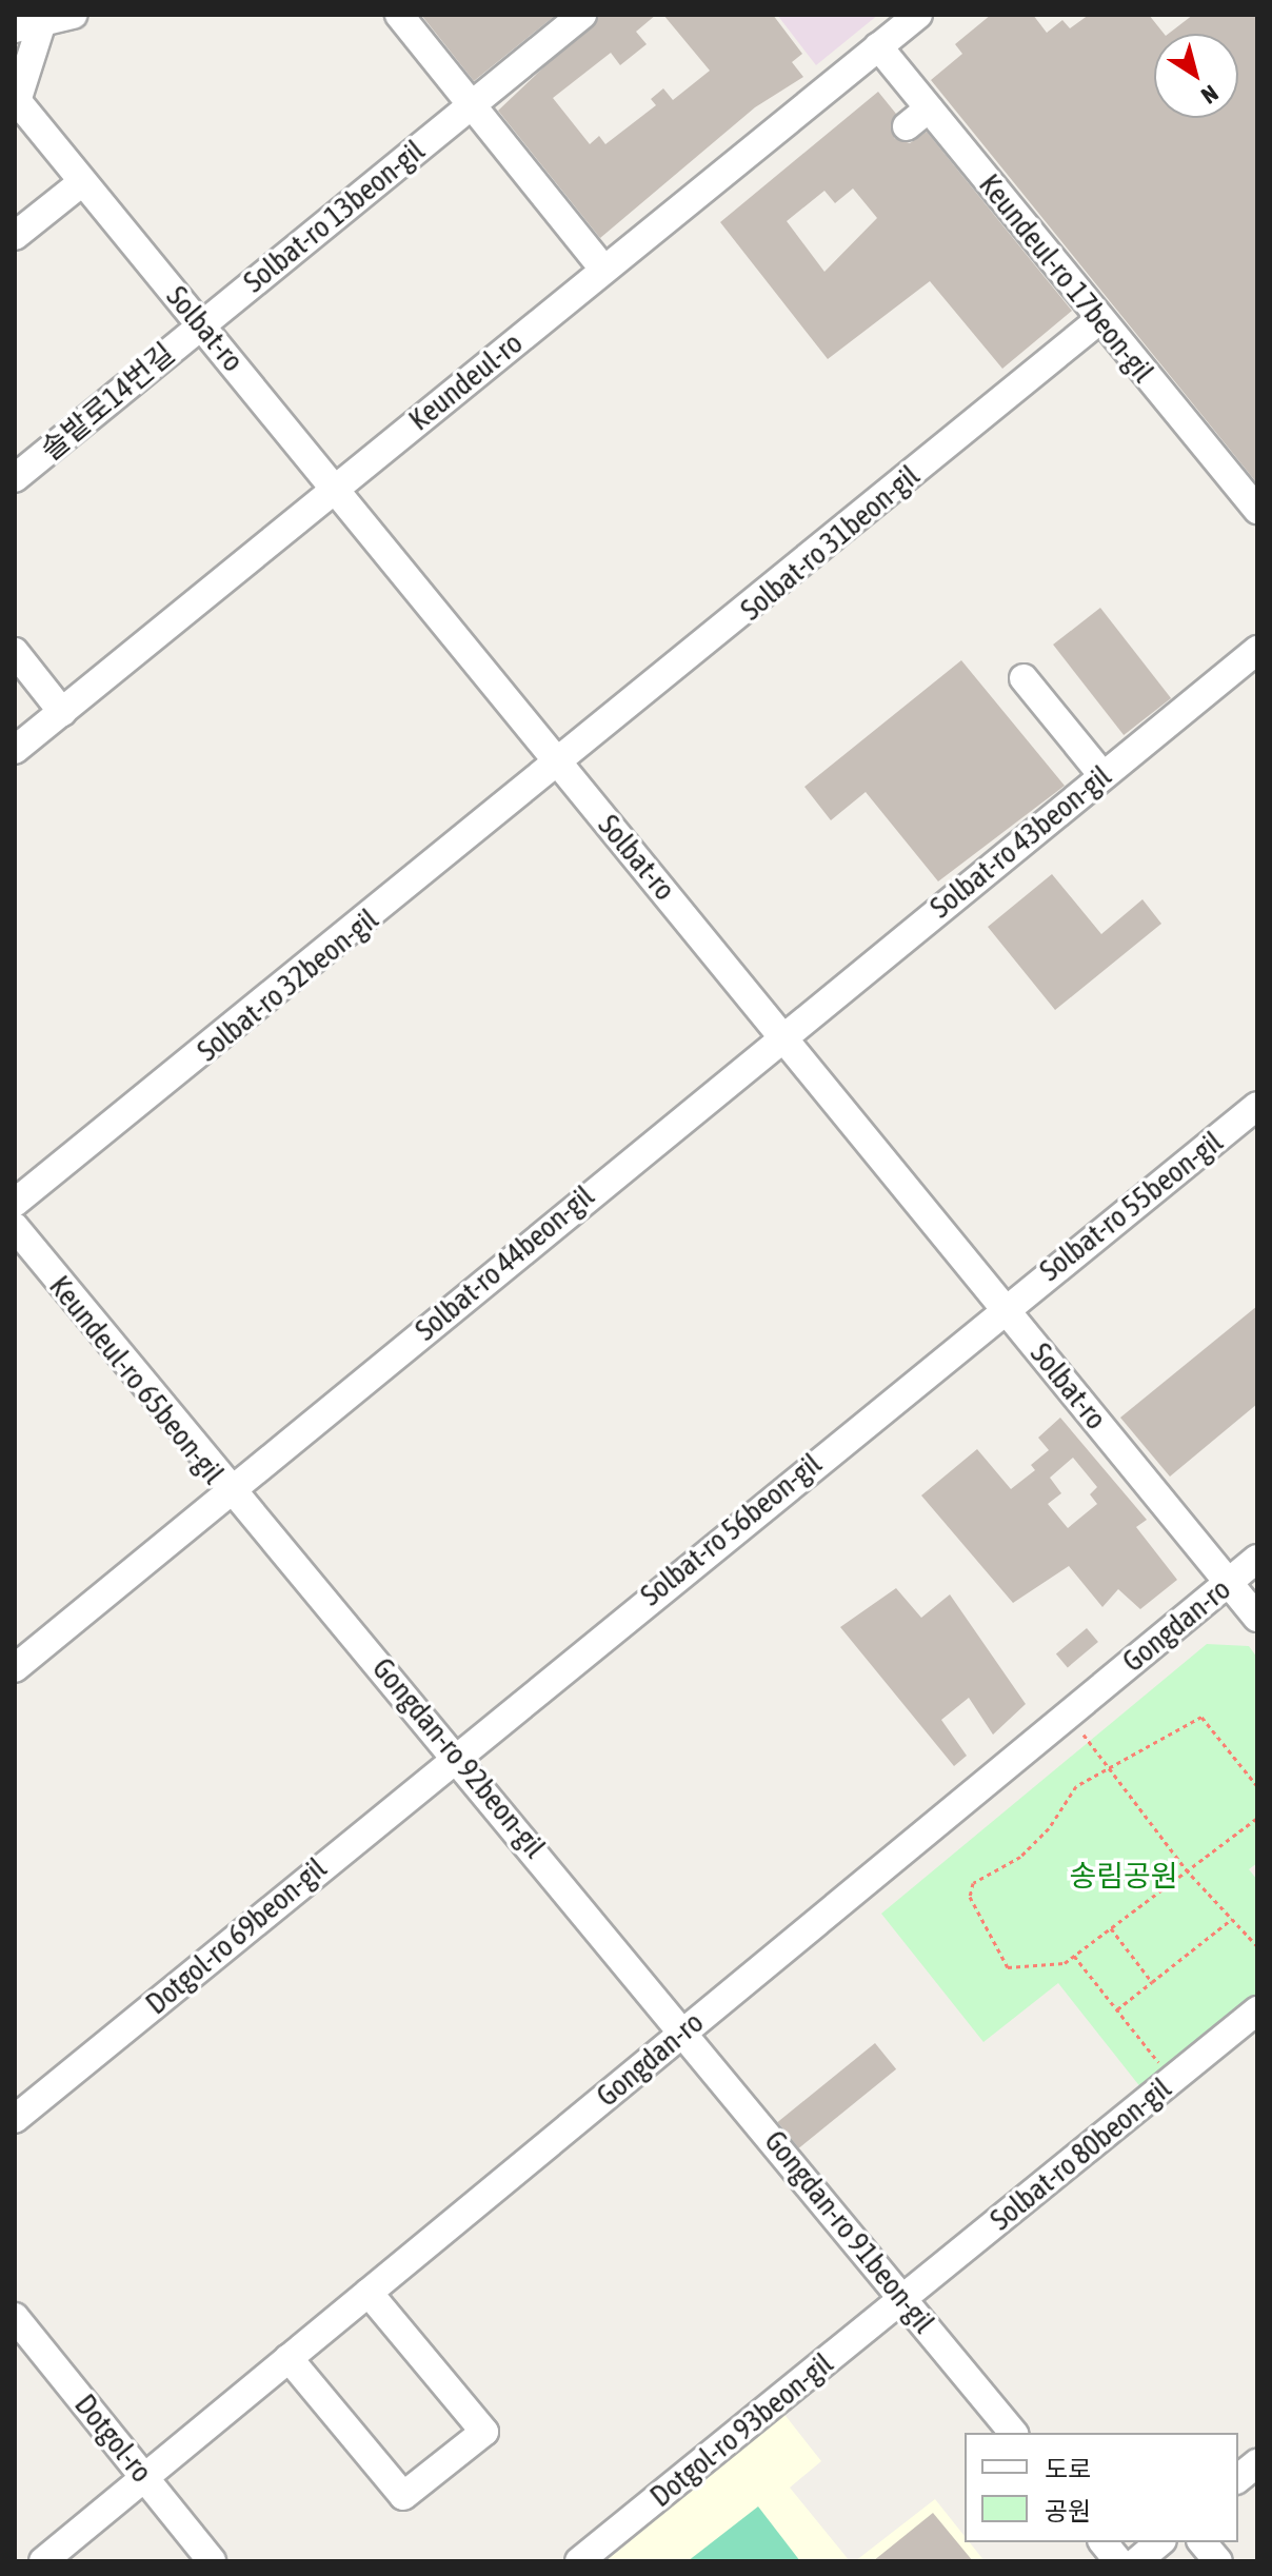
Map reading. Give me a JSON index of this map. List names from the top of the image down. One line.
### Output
{"streets":{"street":["Solbat-ro 13beon-gil","Keundeul-ro 17beon-gil","Solbat-ro","Keundeul-ro","솔밭로14번길","Solbat-ro 31beon-gil","Solbat-ro 43beon-gil","Solbat-ro 32beon-gil","Solbat-ro 55beon-gil","Solbat-ro 44beon-gil","Keundeul-ro 65beon-gil","Solbat-ro 56beon-gil","Gongdan-ro","Gongdan-ro 92beon-gil","Dotgol-ro 69beon-gil","Solbat-ro 80beon-gil","Gongdan-ro 91beon-gil","Dotgol-ro 93beon-gil","Dotgol-ro"]},"crossings":[["Solbat-ro 13beon-gil","Solbat-ro"],["Solbat-ro 13beon-gil","솔밭로14번길"],["Keundeul-ro 17beon-gil","Keundeul-ro"],["Keundeul-ro 17beon-gil","Solbat-ro 31beon-gil"],["Solbat-ro","Keundeul-ro"],["Solbat-ro","솔밭로14번길"],["Solbat-ro","Solbat-ro 31beon-gil"],["Solbat-ro","Solbat-ro 43beon-gil"],["Solbat-ro","Solbat-ro 32beon-gil"],["Solbat-ro","Solbat-ro 55beon-gil"],["Solbat-ro","Solbat-ro 44beon-gil"],["Solbat-ro","Solbat-ro 56beon-gil"],["Solbat-ro","Gongdan-ro"],["Solbat-ro 31beon-gil","Solbat-ro 32beon-gil"],["Solbat-ro 43beon-gil","Solbat-ro 44beon-gil"],["Solbat-ro 55beon-gil","Solbat-ro 56beon-gil"],["Solbat-ro 44beon-gil","Keundeul-ro 65beon-gil"],["Solbat-ro 44beon-gil","Gongdan-ro 92beon-gil"],["Keundeul-ro 65beon-gil","Gongdan-ro 92beon-gil"],["Solbat-ro 56beon-gil","Gongdan-ro 92beon-gil"],["Solbat-ro 56beon-gil","Dotgol-ro 69beon-gil"],["Gongdan-ro","Gongdan-ro 92beon-gil"],["Gongdan-ro","Gongdan-ro 91beon-gil"],["Gongdan-ro","Dotgol-ro"],["Gongdan-ro 92beon-gil","Dotgol-ro 69beon-gil"],["Gongdan-ro 92beon-gil","Gongdan-ro 91beon-gil"],["Solbat-ro 80beon-gil","Gongdan-ro 91beon-gil"],["Solbat-ro 80beon-gil","Dotgol-ro 93beon-gil"],["Gongdan-ro 91beon-gil","Dotgol-ro 93beon-gil"]],"parks":["송림공원"],"legend":["도로","공원"],"north":"bottom right"}
